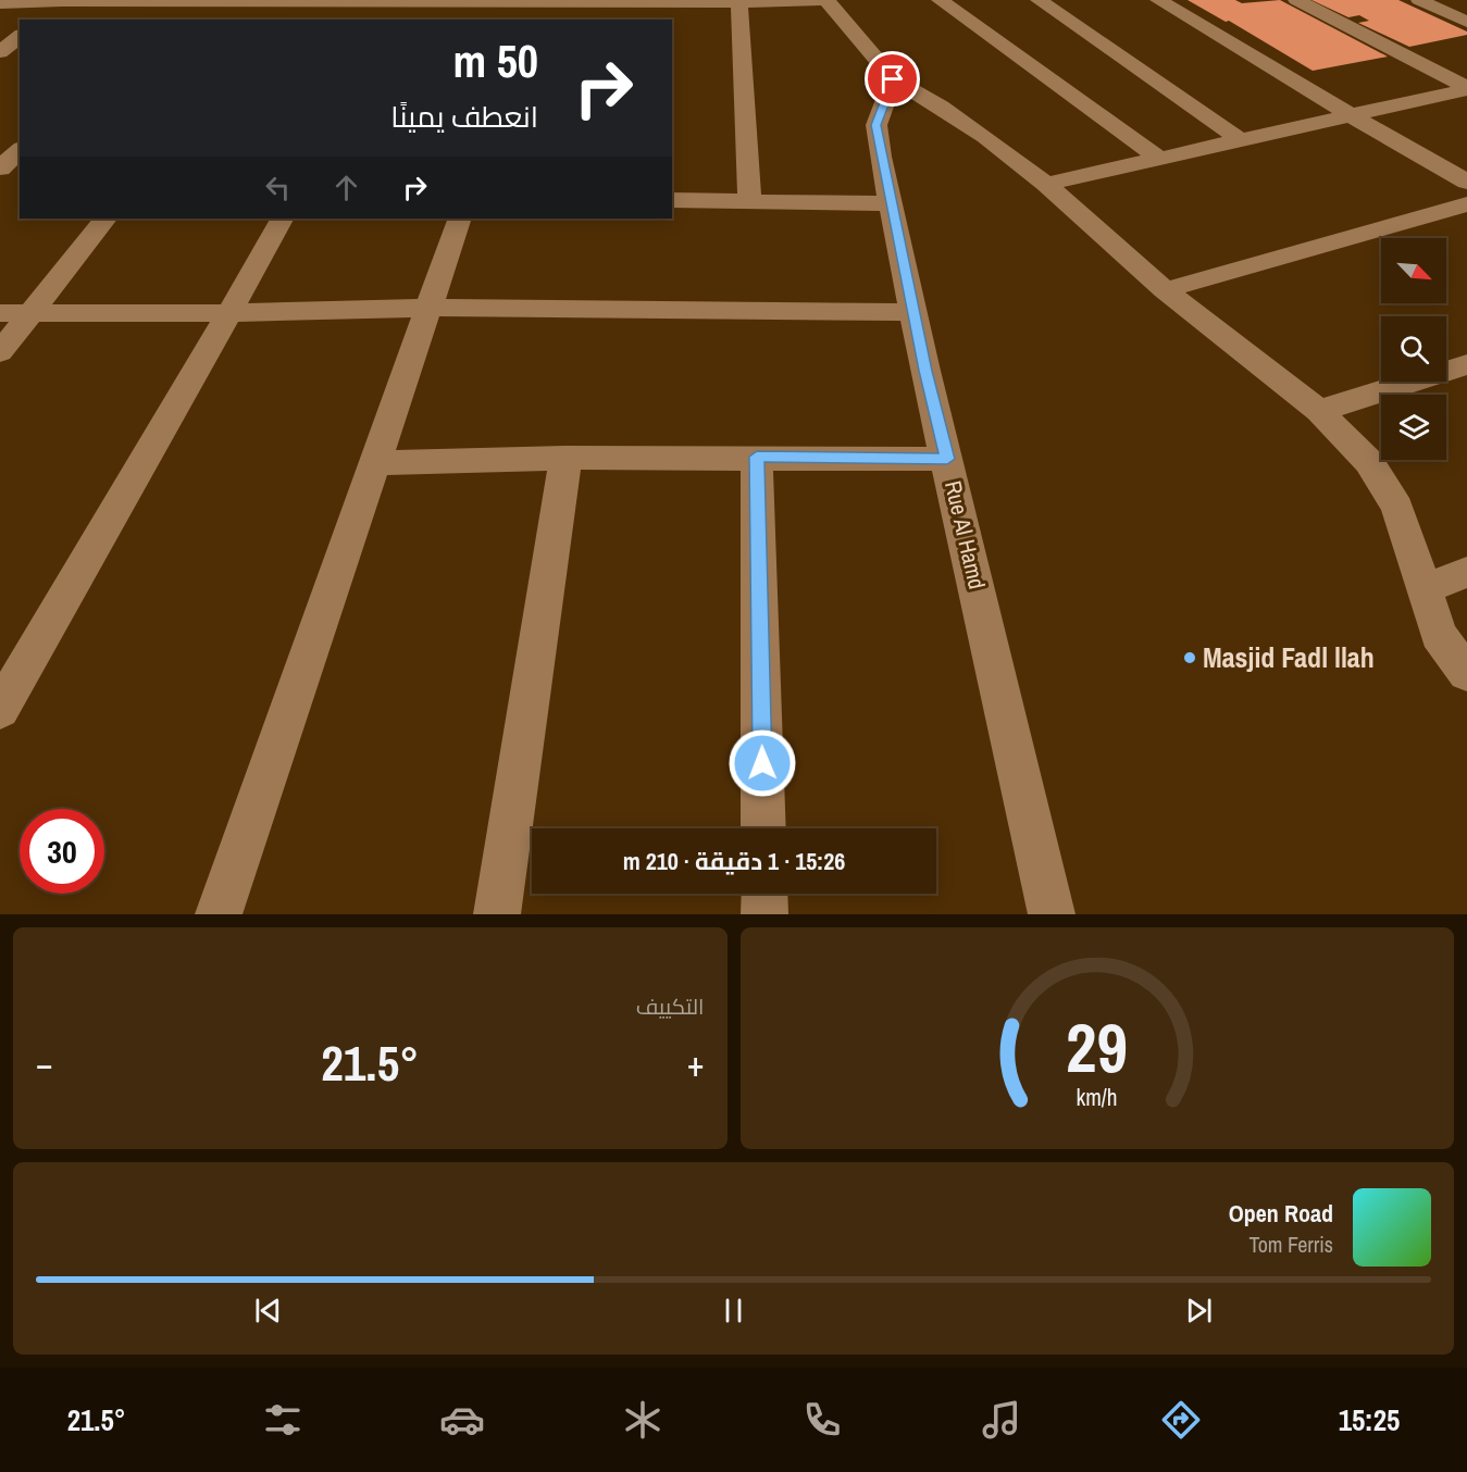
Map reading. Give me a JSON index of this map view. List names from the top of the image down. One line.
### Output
{"streets":{"street":["Rue Al Hamd"]},"places":["Masjid Fadl llah"],"north":"bottom right","page":{"turn":["50 m","انعطف يمينًا"],"limit":"30","trip":"15:26 · 1 دقيقة · 210 m","tile":"التكييف","heat":["−","21.5°","+"],"song":["Open Road","Tom Ferris"],"tabs":["15:25","21.5°"],"gauge":["29","km/h"]}}
